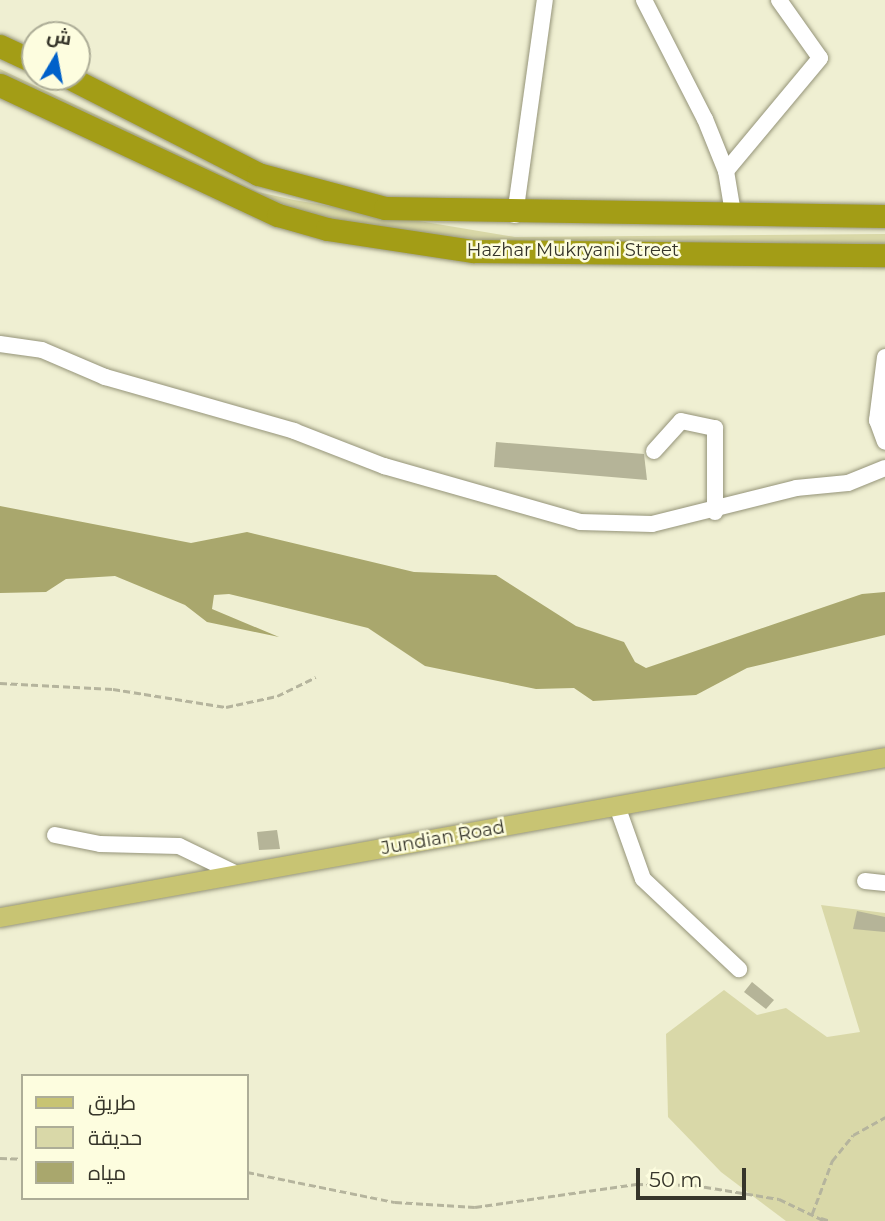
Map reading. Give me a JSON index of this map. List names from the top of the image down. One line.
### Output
{"streets":{"highway":["Hazhar Mukryani Street"],"main road":["Jundian Road"]},"legend":["طريق","حديقة","مياه"],"scale_bar":"50 m","north":"top"}
